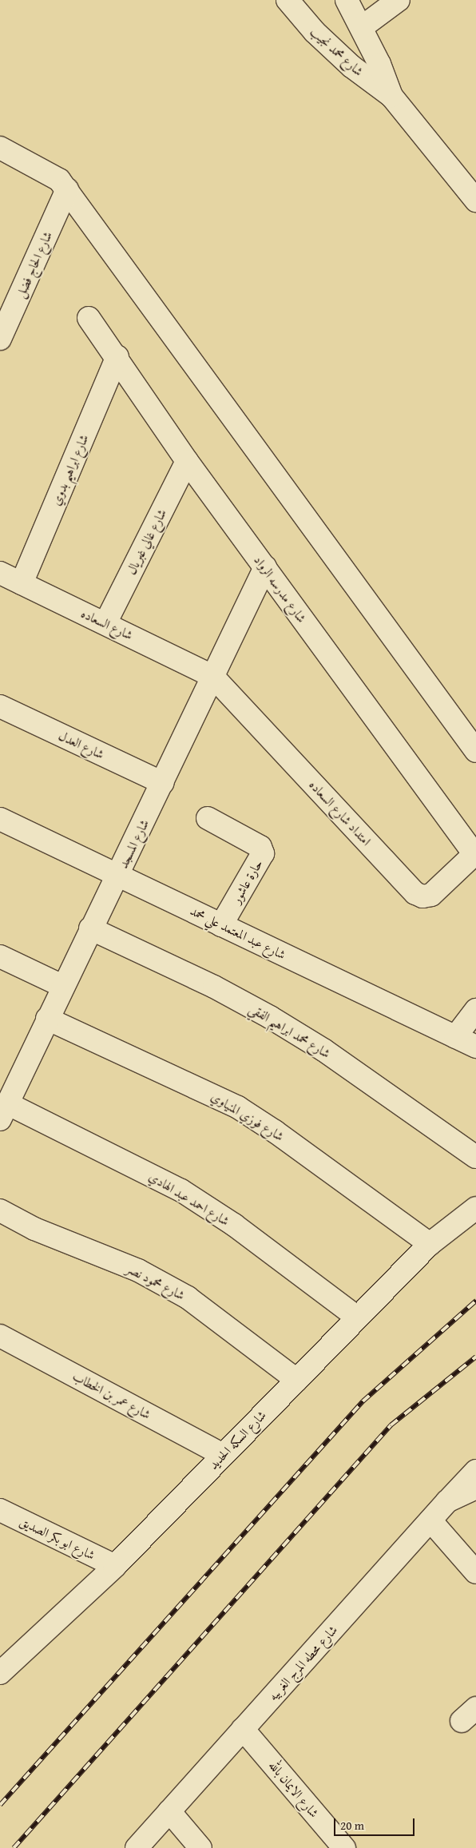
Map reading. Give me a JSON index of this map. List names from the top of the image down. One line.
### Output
{"streets":{"street":["شارع محمد نجيب","شارع الحاج فضل","شارع ابراهيم بدوي","شارع غالي غبريال","شارع مدرسه الرواد","شارع السعاده","شارع العدل","امتداد شارع السعاده","شارع المسجد","حارة عاشور","شارع عبد المعتمد علي محمد","شارع محمد ابراهيم الفقي","شارع فوزي المنياوي","شارع احمد عبد الهادي","شارع محمود نصر","شارع عمر بن الخطاب","شارع السكه الحديد","شارع ابو بكر الصديق","شارع محطه المرج الغربيه","شارع الايمان بالله"]},"crossings":[["شارع ابراهيم بدوي","شارع مدرسه الرواد"],["شارع ابراهيم بدوي","شارع السعاده"],["شارع غالي غبريال","شارع مدرسه الرواد"],["شارع غالي غبريال","شارع السعاده"],["شارع مدرسه الرواد","امتداد شارع السعاده"],["شارع مدرسه الرواد","شارع المسجد"],["شارع السعاده","امتداد شارع السعاده"],["شارع السعاده","شارع المسجد"],["شارع العدل","شارع المسجد"],["امتداد شارع السعاده","شارع المسجد"],["شارع المسجد","شارع عبد المعتمد علي محمد"],["شارع المسجد","شارع محمد ابراهيم الفقي"],["شارع المسجد","شارع فوزي المنياوي"],["شارع المسجد","شارع احمد عبد الهادي"],["حارة عاشور","شارع عبد المعتمد علي محمد"],["شارع فوزي المنياوي","شارع السكه الحديد"],["شارع احمد عبد الهادي","شارع السكه الحديد"],["شارع محمود نصر","شارع السكه الحديد"],["شارع عمر بن الخطاب","شارع السكه الحديد"],["شارع السكه الحديد","شارع ابو بكر الصديق"],["شارع محطه المرج الغربيه","شارع الايمان بالله"]],"scale_bar":"20 m"}
